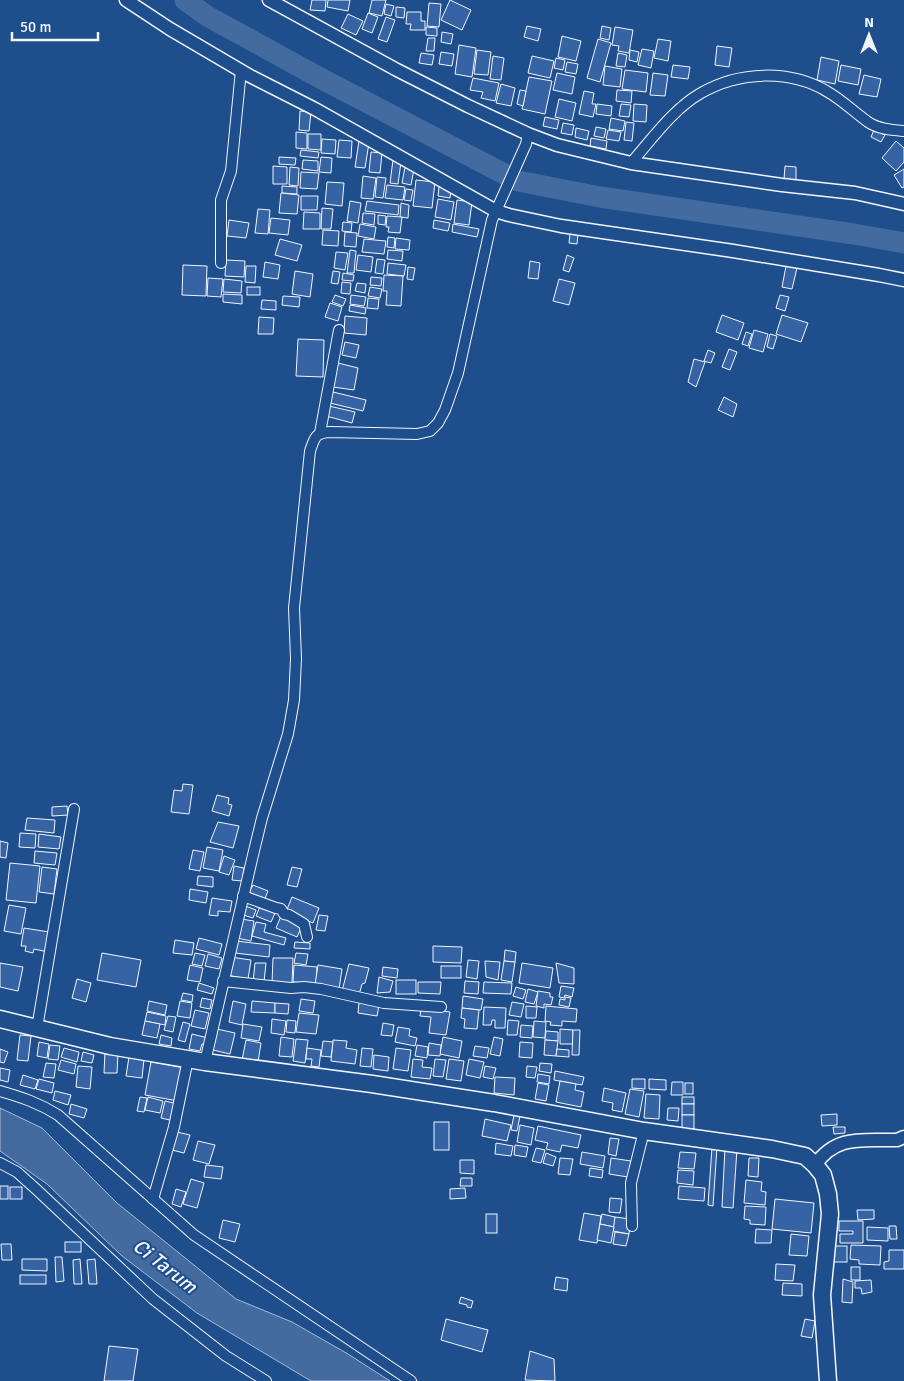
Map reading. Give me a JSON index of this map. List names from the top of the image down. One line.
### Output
{"water":["Ci Tarum"],"scale_bar":"50 m","north":"top"}
